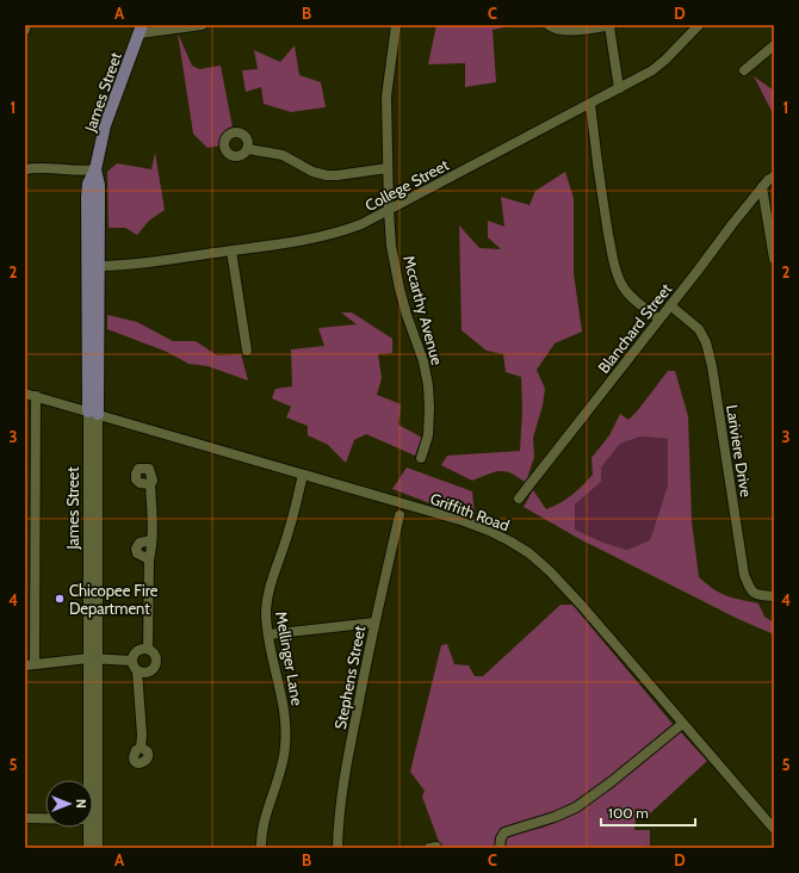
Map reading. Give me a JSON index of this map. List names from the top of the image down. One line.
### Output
{"streets":{"main road":["James Street"],"street":["College Street","Mccarthy Avenue","Blanchard Street","Lariviere Drive","Griffith Road","Mellinger Lane","Stephens Street"]},"crossings":[["James Street","College Street"],["James Street","Griffith Road"],["College Street","Mccarthy Avenue"],["Blanchard Street","Lariviere Drive"],["Griffith Road","Mellinger Lane"]],"places":["Chicopee Fire Department"],"scale_bar":"100 m","north":"right","grid":{"columns":["A","B","C","D"],"rows":["1","2","3","4","5"]}}
